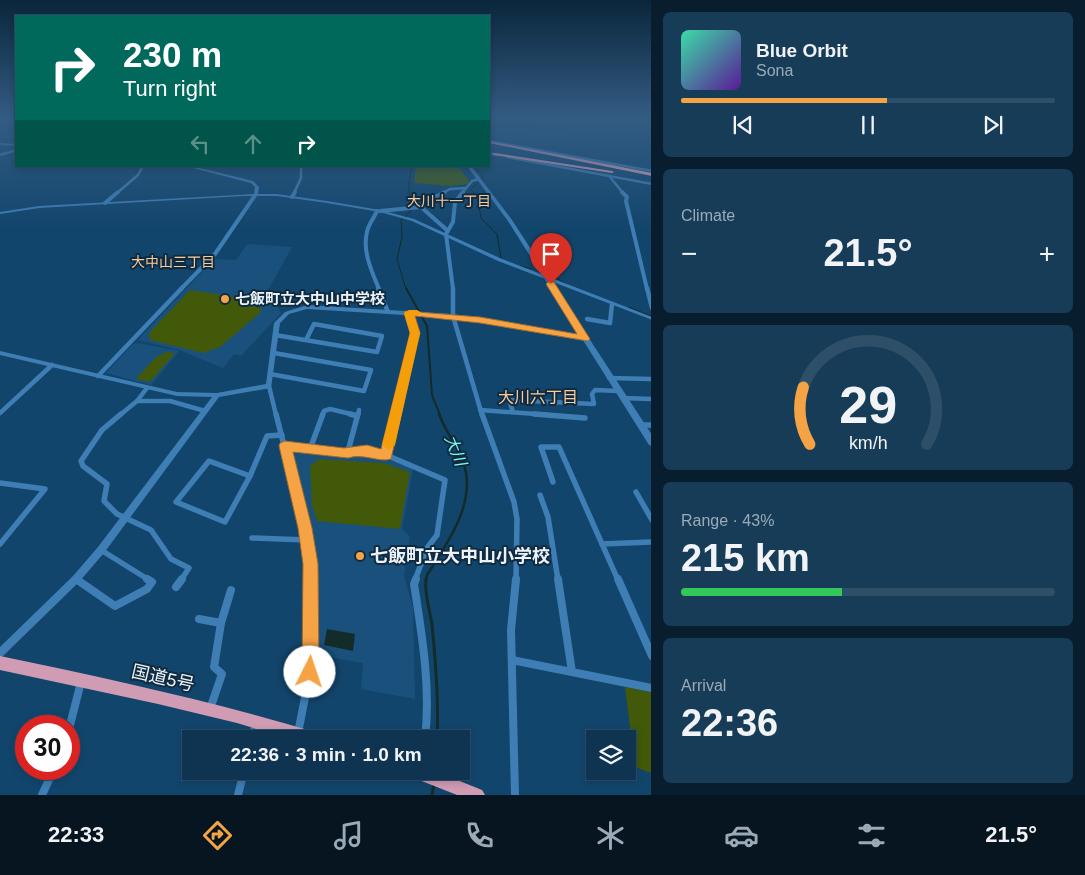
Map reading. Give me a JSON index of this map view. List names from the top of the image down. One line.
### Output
{"streets":{"highway":["国道5号"]},"districts":["大川十一丁目","大中山三丁目","大川六丁目"],"water":["大川"],"places":["七飯町立大中山中学校","七飯町立大中山小学校"],"page":{"turn":["230 m","Turn right"],"song":["Blue Orbit","Sona"],"tile":["Climate",["Range · 43%","215 km"],["Arrival","22:36"]],"heat":["−","21.5°","+"],"limit":"30","trip":"22:36 · 3 min · 1.0 km","tabs":["22:33","21.5°"],"gauge":["29","km/h"]}}
